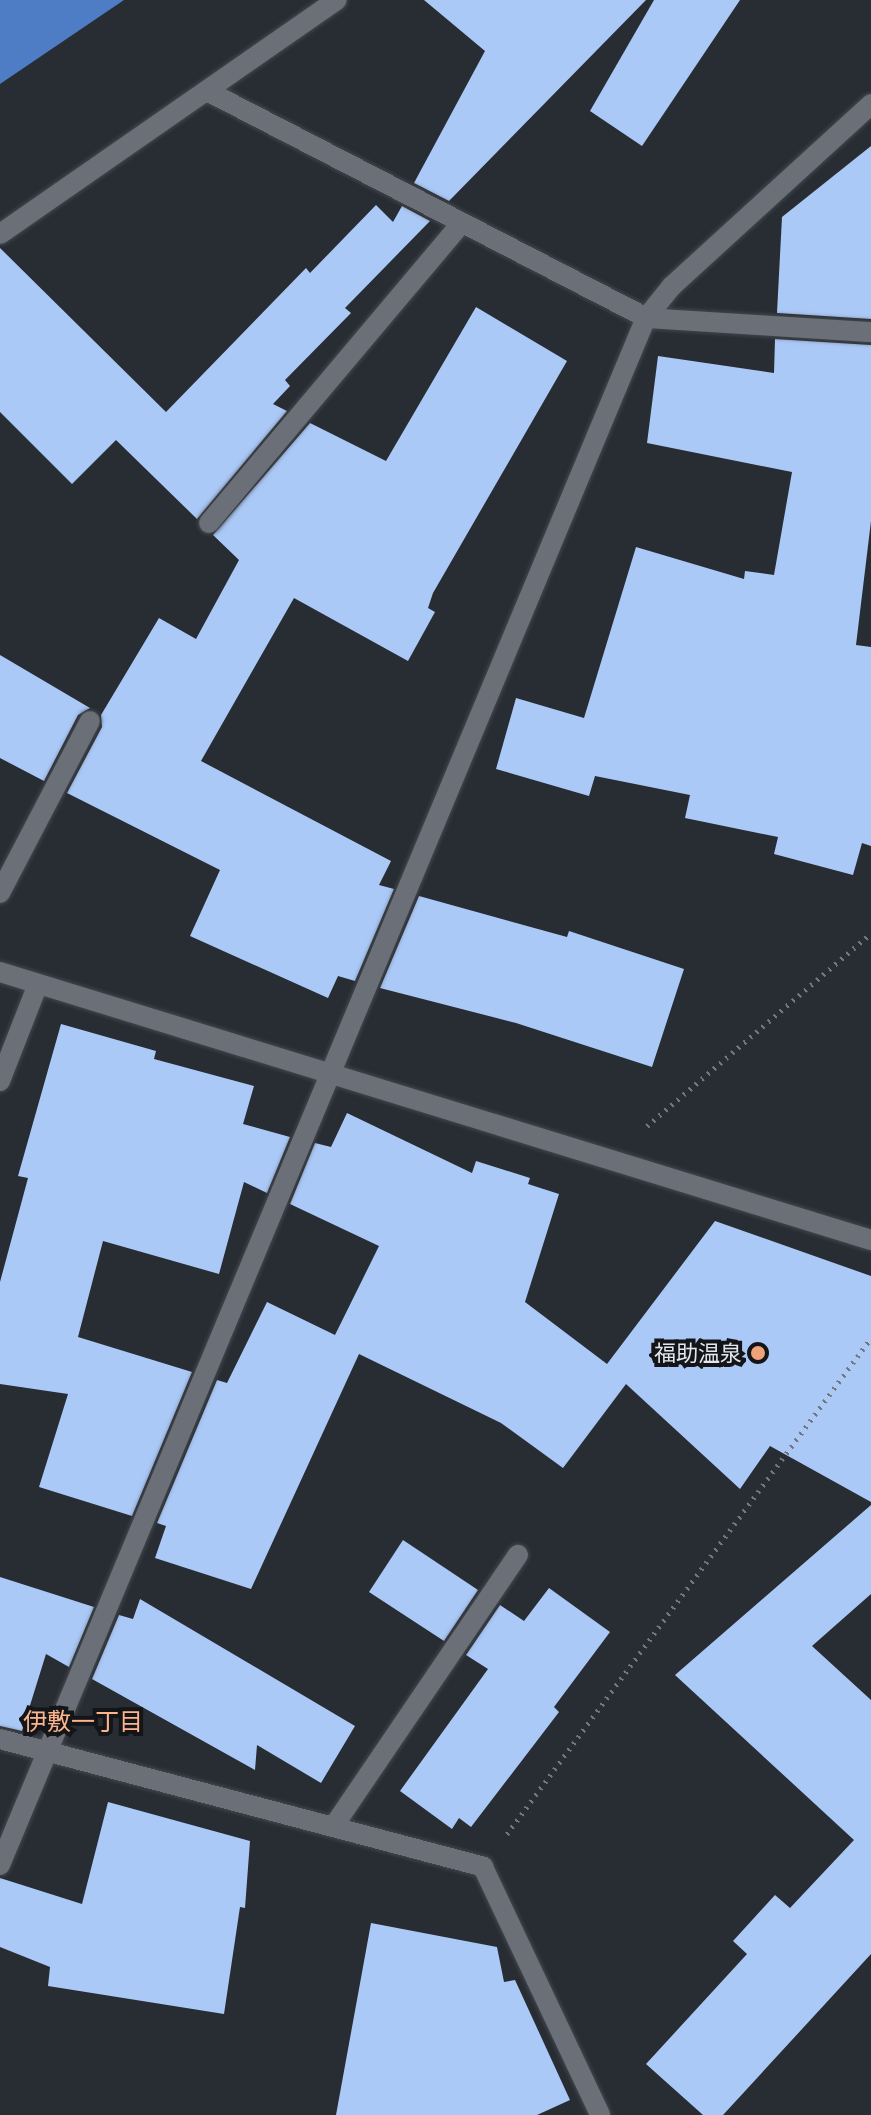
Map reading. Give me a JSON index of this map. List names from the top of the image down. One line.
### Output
{"districts":["伊敷一丁目"],"places":["福助温泉"]}
